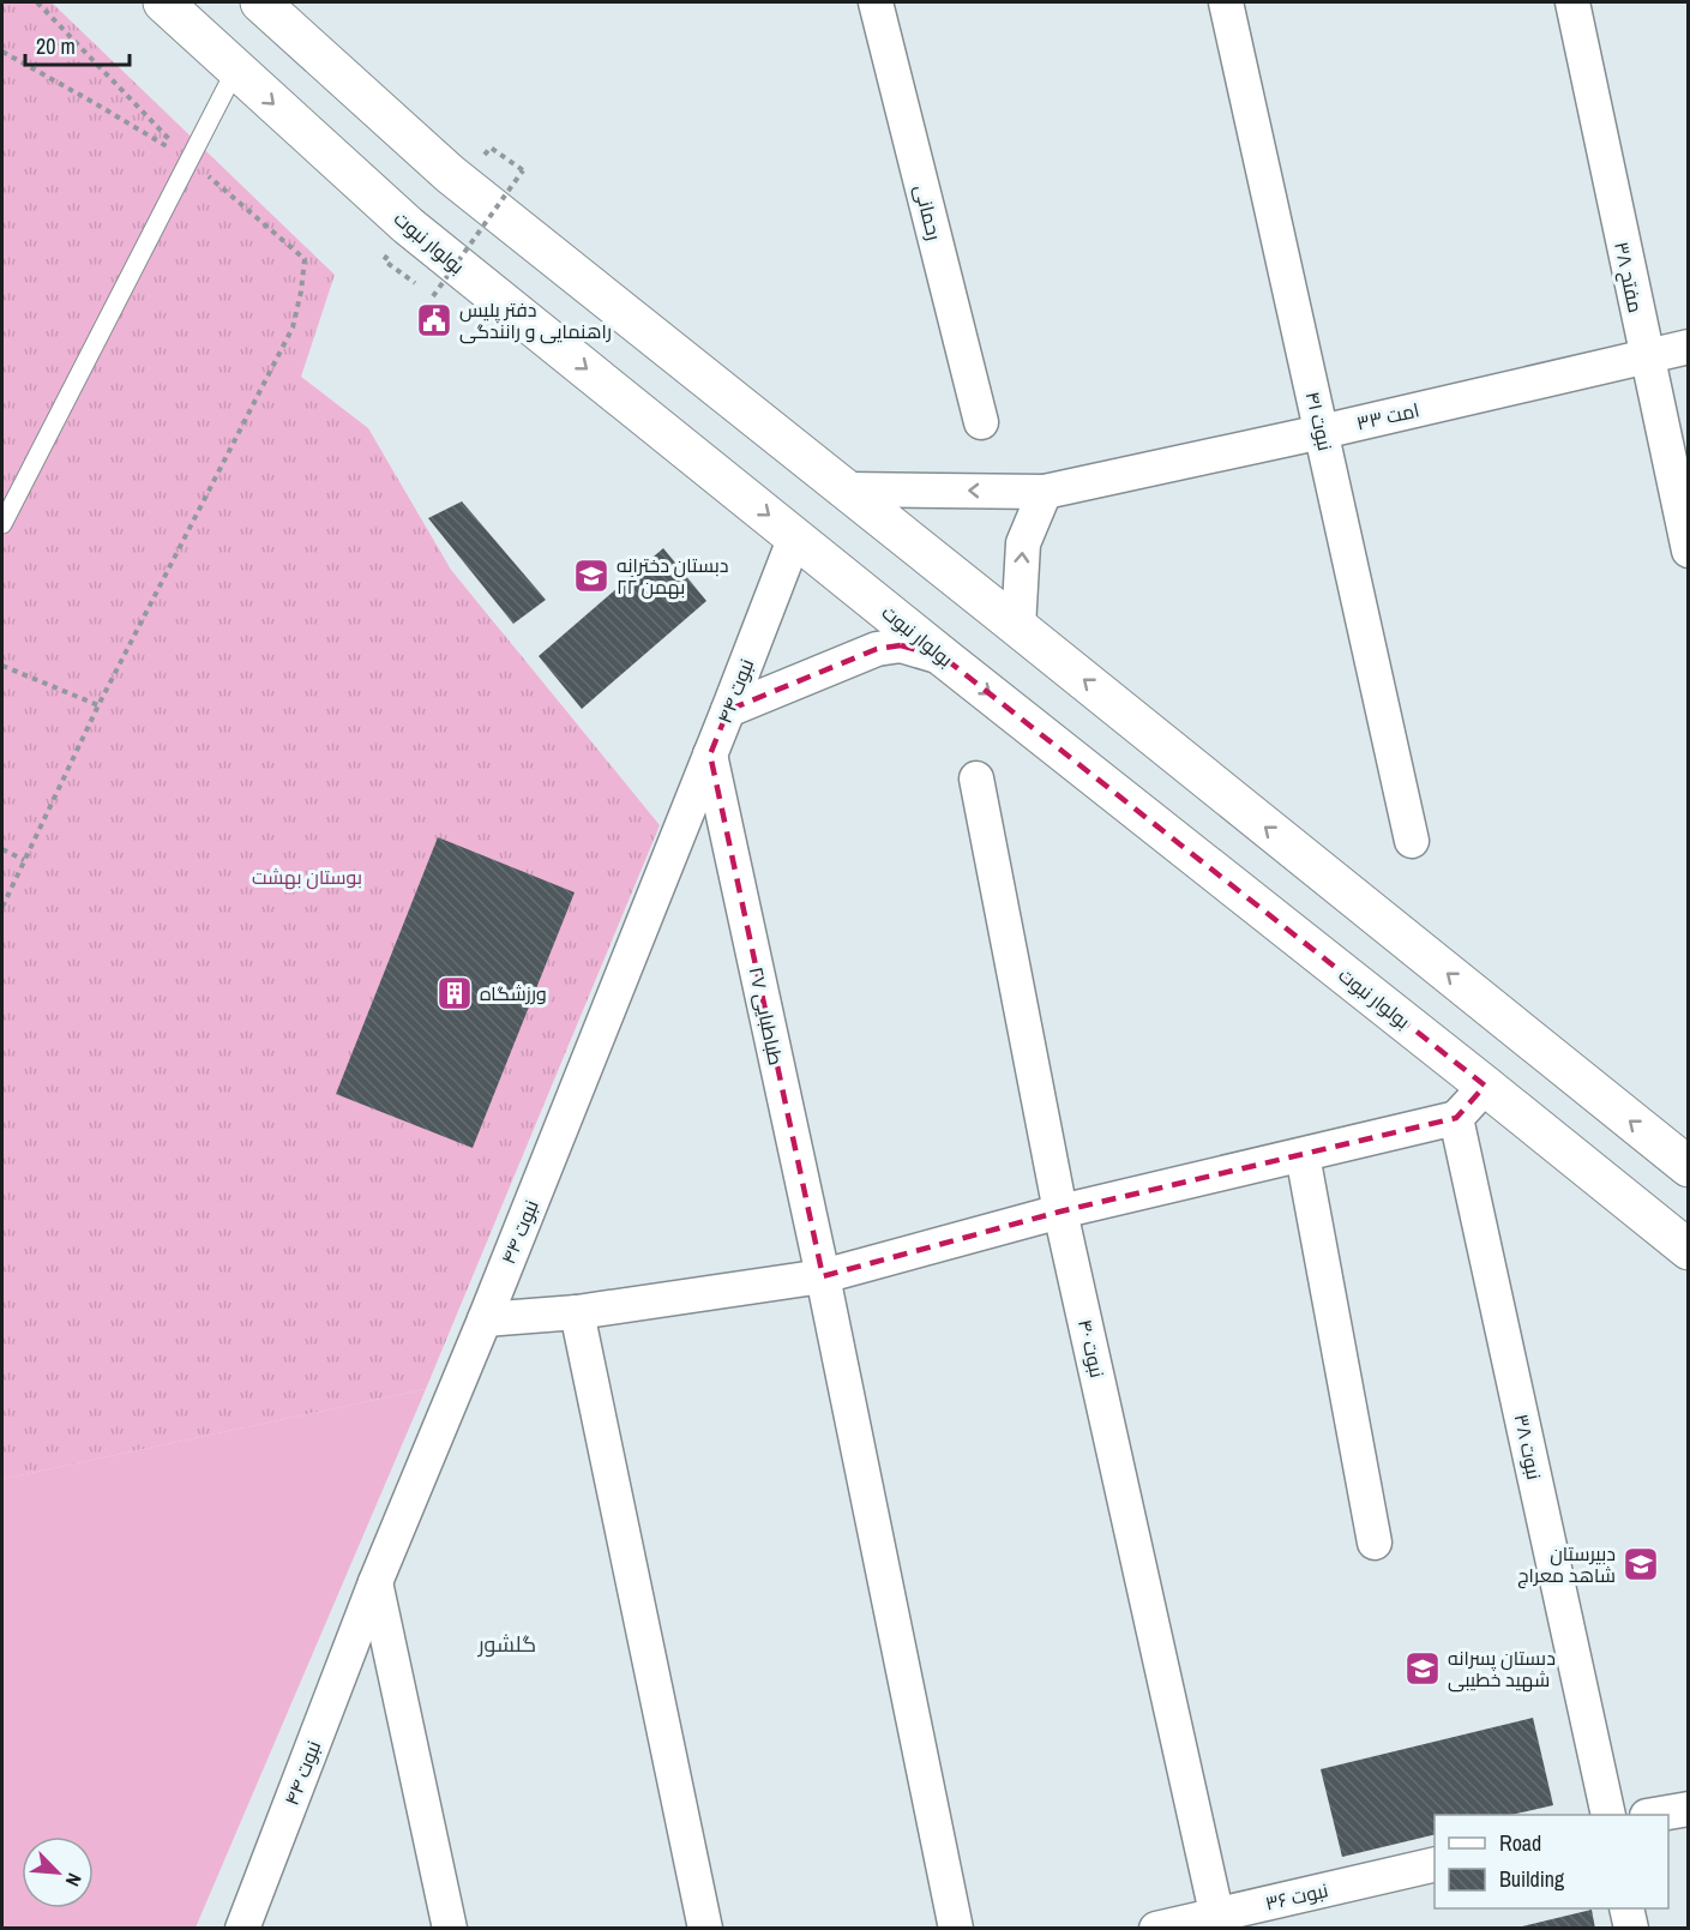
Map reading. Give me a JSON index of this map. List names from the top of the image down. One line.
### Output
{"streets":{"main road":["بولوار نبوت"],"street":["رحمانی","مفتح ۳۸","امت ۳۳","نبوت ۴۱","نبوت ۴۴","طباطبایی ۲۷","نبوت ۴۰","نبوت ۳۸","نبوت ۳۶"]},"crossings":[["بولوار نبوت","نبوت ۴۴"],["مفتح ۳۸","امت ۳۳"],["امت ۳۳","نبوت ۴۱"],["نبوت ۴۴","طباطبایی ۲۷"],["نبوت ۴۰","نبوت ۳۶"]],"districts":["گلشور"],"parks":["بوستان بهشت"],"places":{"public building":["دفتر پلیس راهنمایی و رانندگی"],"school or university":["دبستان دخترانه ۲۲ بهمن","دبیرستان شاهد معراج","دبستان پسرانه شهید خطیبی"],"building":["ورزشگاه"]},"legend":["Road","Building"],"scale_bar":"20 m","north":"bottom right"}
